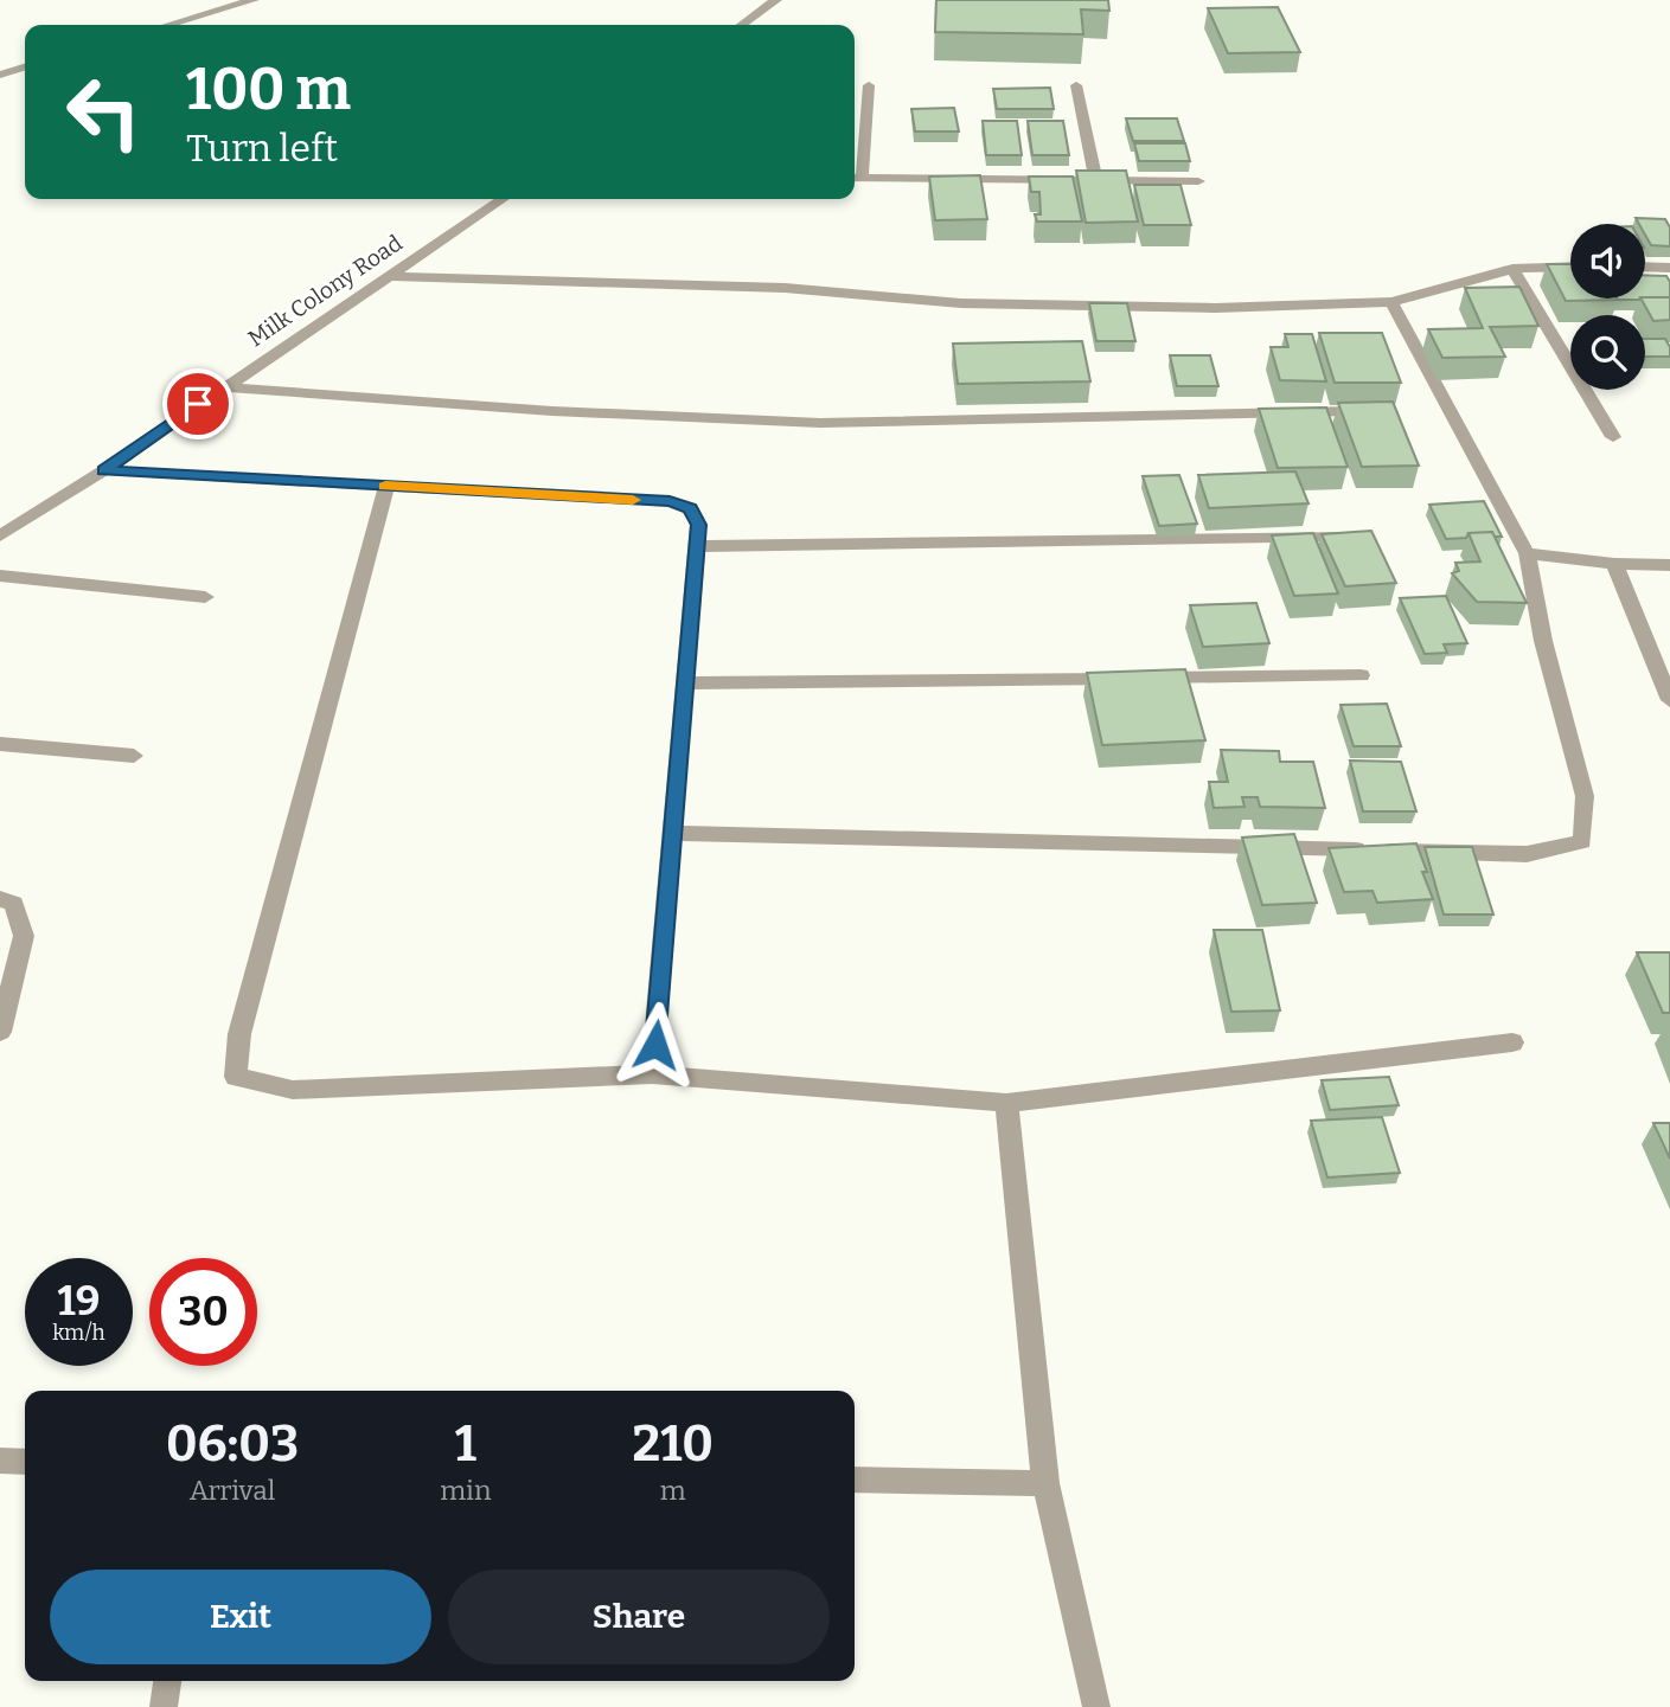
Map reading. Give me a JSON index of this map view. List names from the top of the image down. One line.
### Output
{"streets":{"street":["Milk Colony Road"]},"page":{"turn":["100 m","Turn left"],"speed":"19 km/h","limit":"30","eta":["06:03","Arrival","1","min","210","m"],"buttons":["Exit","Share"]}}
